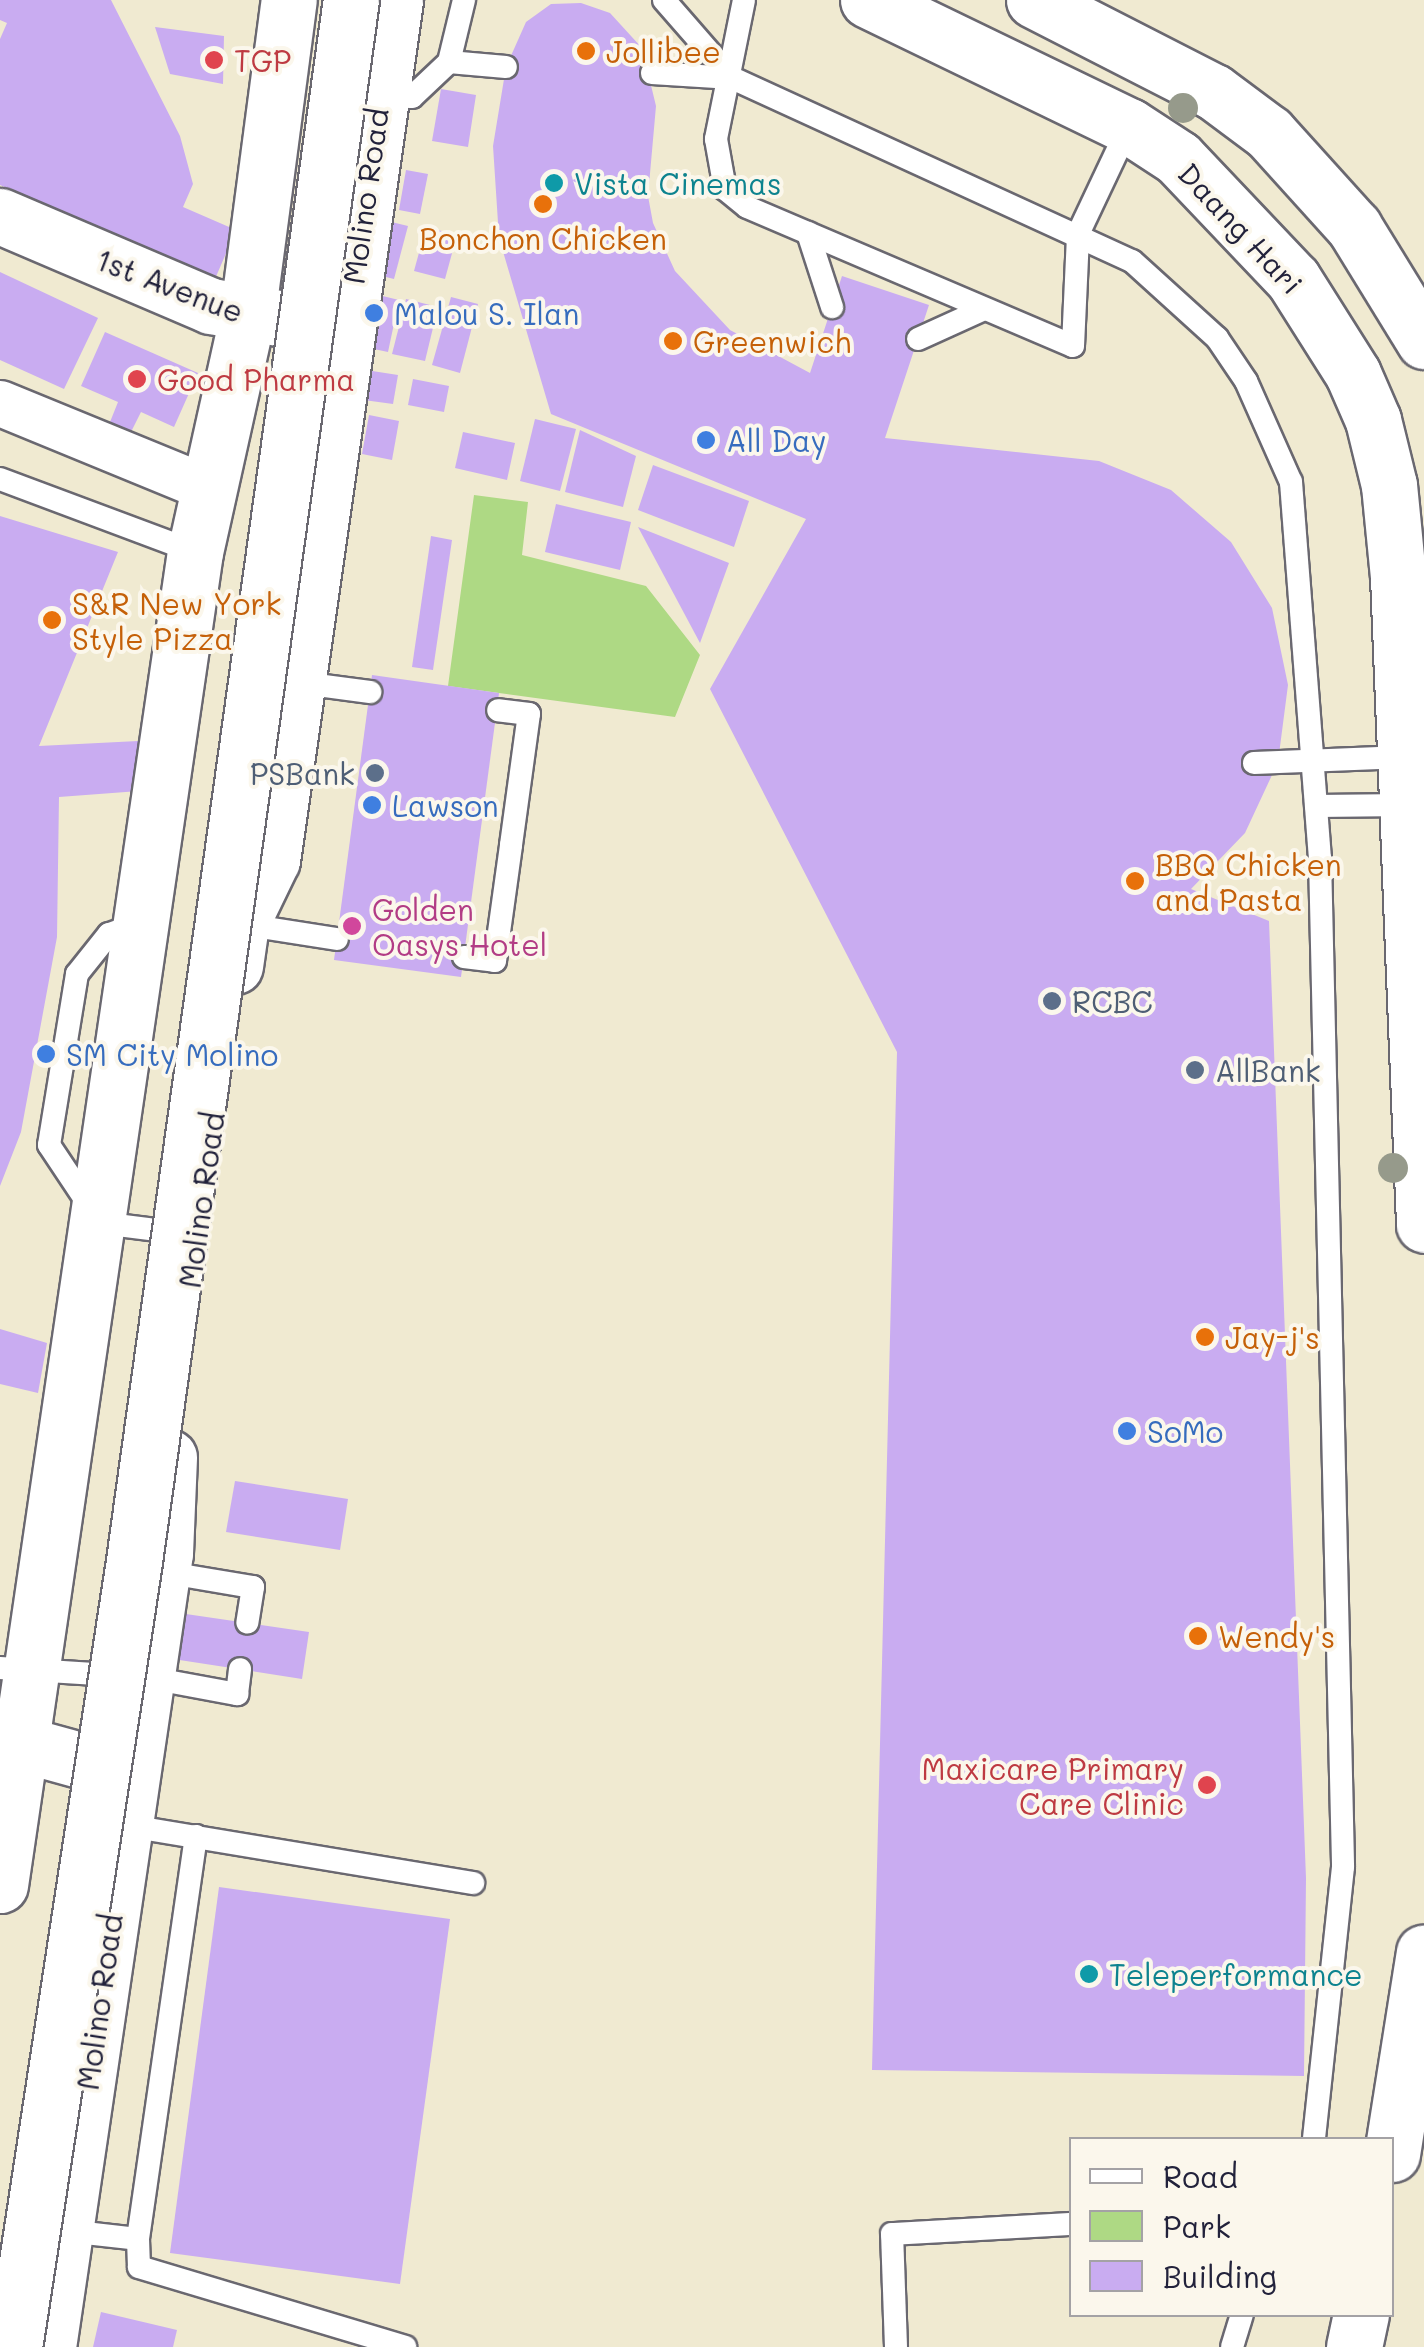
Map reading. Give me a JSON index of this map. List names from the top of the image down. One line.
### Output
{"streets":{"main road":["Molino Road","Daang Hari","1st Avenue"]},"crossings":[["Molino Road","1st Avenue"]],"places":["Jollibee","TGP","Vista Cinemas","Bonchon Chicken","Malou S. Ilan","Greenwich","Good Pharma","All Day","S&R New York Style Pizza","PSBank","Lawson","BBQ Chicken and Pasta","Golden Oasys Hotel","RCBC","SM City Molino","AllBank","Jay-j's","SoMo","Wendy's","Maxicare Primary Care Clinic","Teleperformance"],"legend":["Road","Park","Building"]}
